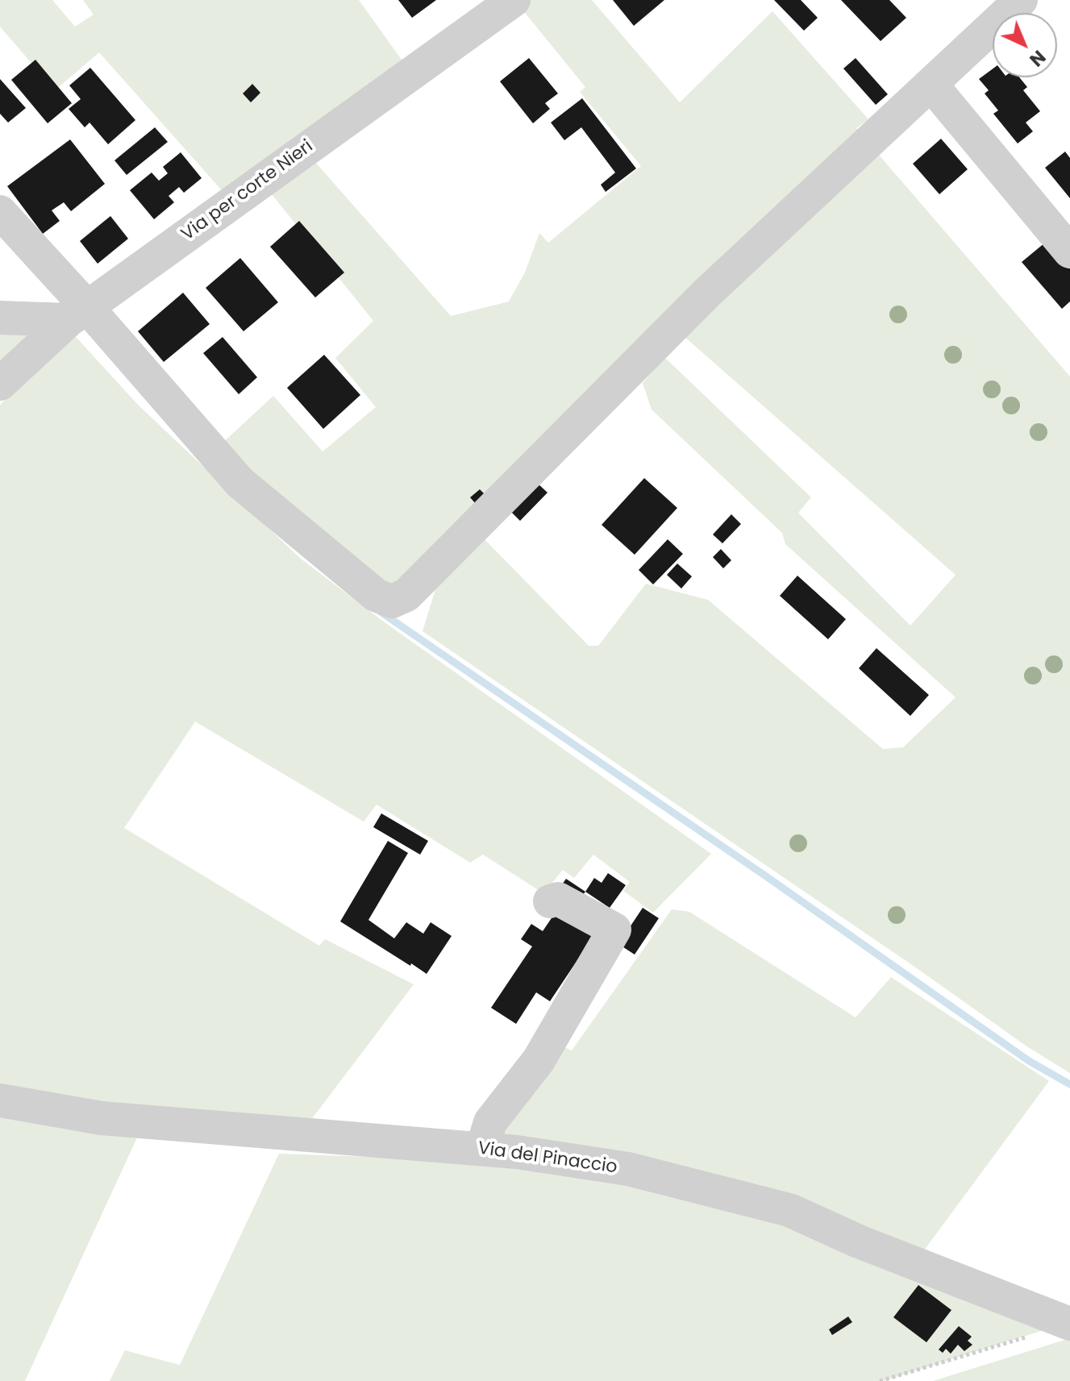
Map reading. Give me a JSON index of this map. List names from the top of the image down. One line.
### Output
{"streets":{"street":["Via per corte Nieri","Via del Pinaccio"]},"north":"bottom right"}
